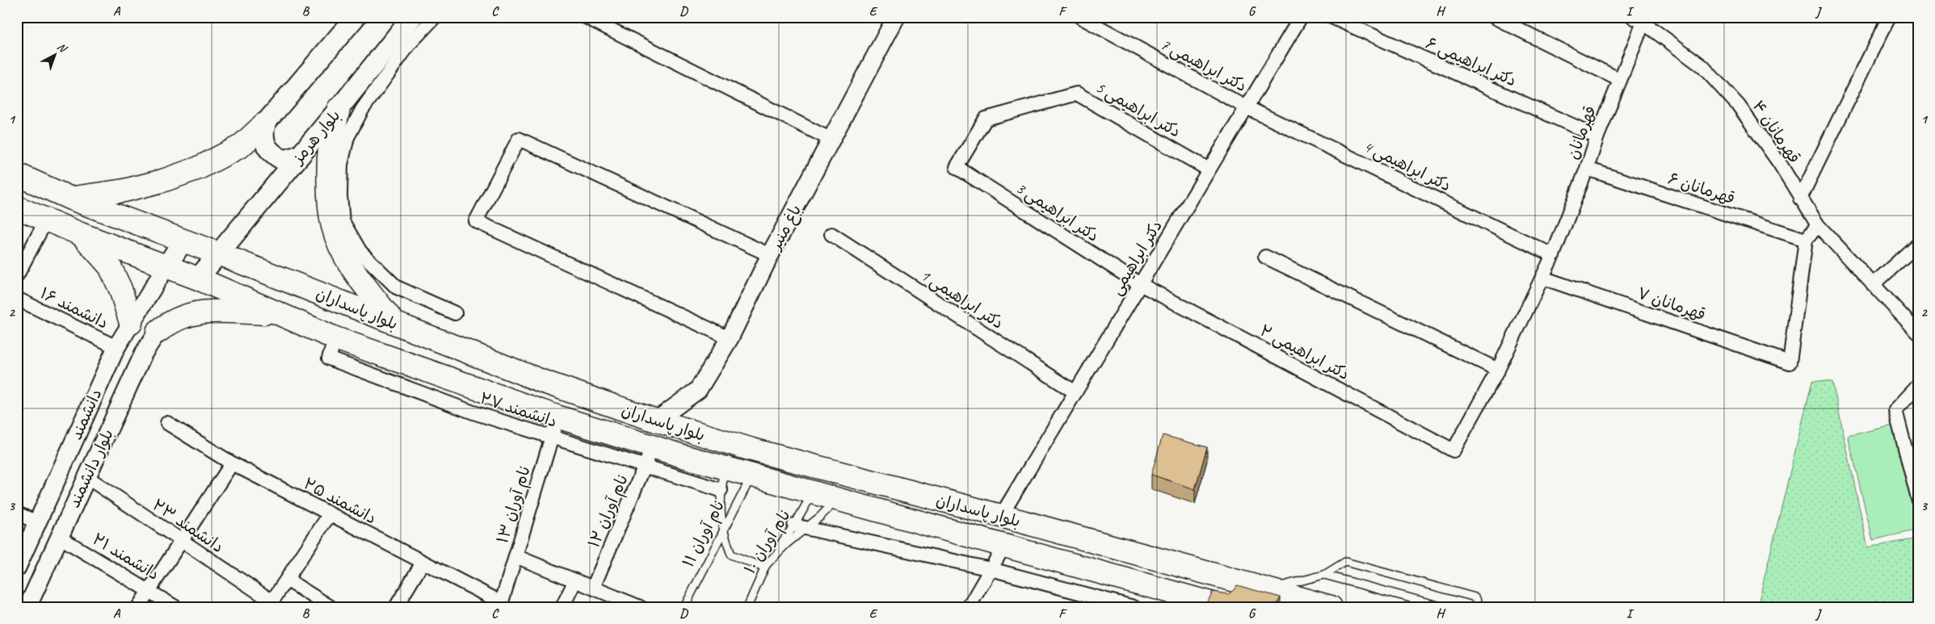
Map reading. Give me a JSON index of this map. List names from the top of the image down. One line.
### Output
{"streets":{"highway":["بلوار پاسداران"],"main road":["بلوار هرمز"],"street":["دکتر ابراهیمی ۶","دکتر ابراهیمی 7","دکتر ابراهیمی 5","قهرمانان ۴","قهرمانان","دکتر ابراهیمی 4","قهرمانان ۶","دکتر ابراهیمی 3","باغ منیر","دکتر ابراهیمی","دکتر ابراهیمی 1","قهرمانان ۷","دانشمند ۱۶","دکتر ابراهیمی ۲","دانشمند ۲۷","دانشمند","بلوار دانشمند","دانشمند ۲۵","نام آوران ۱۳","نام آوران ۱۲","دانشمند ۲۳","دانشمند ۲۱"],"lane":["نام آوران ۱۱","نام آوران ۱۰"]},"crossings":[["دکتر ابراهیمی ۶","قهرمانان"],["دکتر ابراهیمی 7","دکتر ابراهیمی 4"],["دکتر ابراهیمی 7","دکتر ابراهیمی"],["دکتر ابراهیمی 5","دکتر ابراهیمی 3"],["دکتر ابراهیمی 5","دکتر ابراهیمی"],["قهرمانان ۴","قهرمانان"],["قهرمانان","دکتر ابراهیمی 4"],["قهرمانان","قهرمانان ۶"],["قهرمانان","قهرمانان ۷"],["قهرمانان","دکتر ابراهیمی ۲"],["بلوار هرمز","بلوار پاسداران"],["دکتر ابراهیمی 4","دکتر ابراهیمی"],["قهرمانان ۶","قهرمانان ۷"],["دکتر ابراهیمی 3","دکتر ابراهیمی"],["دکتر ابراهیمی 3","دکتر ابراهیمی ۲"],["باغ منیر","بلوار پاسداران"],["دکتر ابراهیمی","دکتر ابراهیمی 1"],["دکتر ابراهیمی","بلوار پاسداران"],["دکتر ابراهیمی","دکتر ابراهیمی ۲"],["دانشمند ۱۶","دانشمند"],["بلوار پاسداران","دانشمند ۲۷"],["بلوار پاسداران","دانشمند"],["بلوار پاسداران","نام آوران ۱۳"],["بلوار پاسداران","نام آوران ۱۲"],["بلوار پاسداران","نام آوران ۱۱"],["بلوار پاسداران","نام آوران ۱۰"],["دانشمند ۲۷","نام آوران ۱۳"],["دانشمند ۲۷","نام آوران ۱۲"],["بلوار دانشمند","دانشمند ۲۳"],["بلوار دانشمند","دانشمند ۲۱"],["دانشمند ۲۵","نام آوران ۱۳"]],"north":"top right","grid":{"columns":["A","B","C","D","E","F","G","H","I","J"],"rows":["1","2","3"]}}
